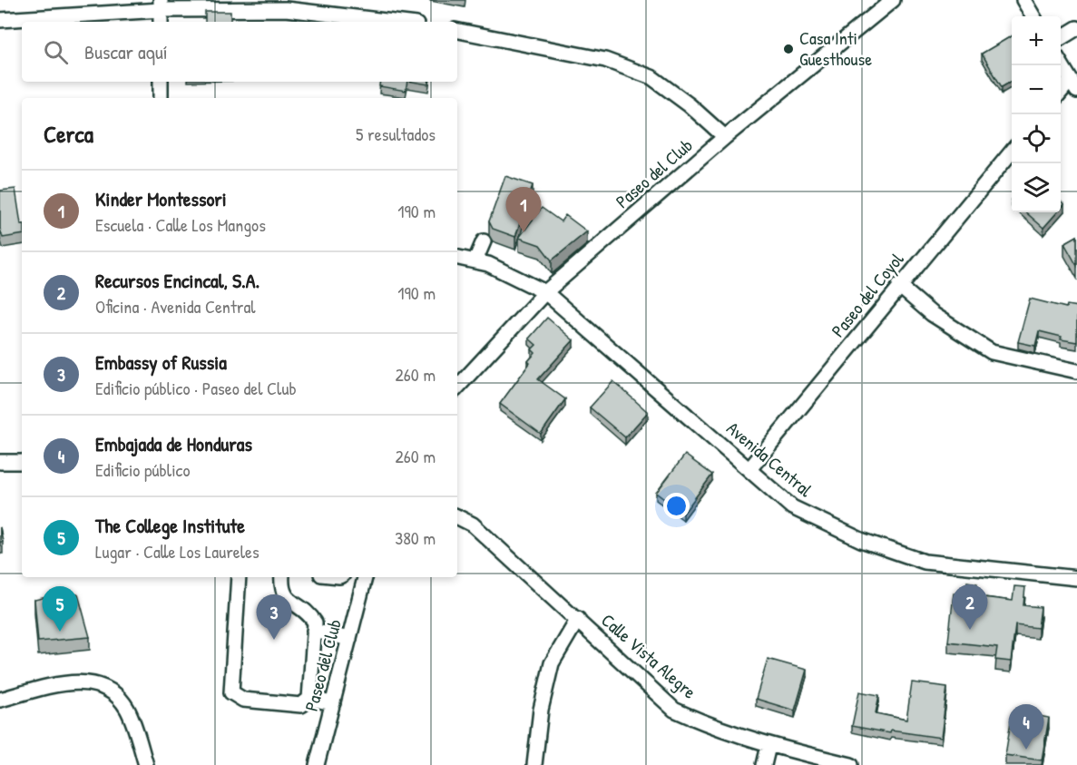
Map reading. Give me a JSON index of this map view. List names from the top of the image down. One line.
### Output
{"streets":{"street":["Paseo del Club","Paseo del Coyol","Avenida Central","Calle Vista Alegre"]},"crossings":[["Paseo del Club","Avenida Central"],["Paseo del Coyol","Avenida Central"]],"places":["Casa Inti Guesthouse"],"page":{"map_buttons":["+","−"],"search":"Buscar aquí","heading":["Cerca","5 resultados"],"list":[{"mark":"1","name":"Kinder Montessori","note":"Escuela · Calle Los Mangos","value":"190 m"},{"mark":"2","name":"Recursos Encincal, S.A.","note":"Oficina · Avenida Central","value":"190 m"},{"mark":"3","name":"Embassy of Russia","note":"Edificio público · Paseo del Club","value":"260 m"},{"mark":"4","name":"Embajada de Honduras","note":"Edificio público","value":"260 m"},{"mark":"5","name":"The College Institute","note":"Lugar · Calle Los Laureles","value":"380 m"}],"pins":["1","2","5","3","4"]}}
